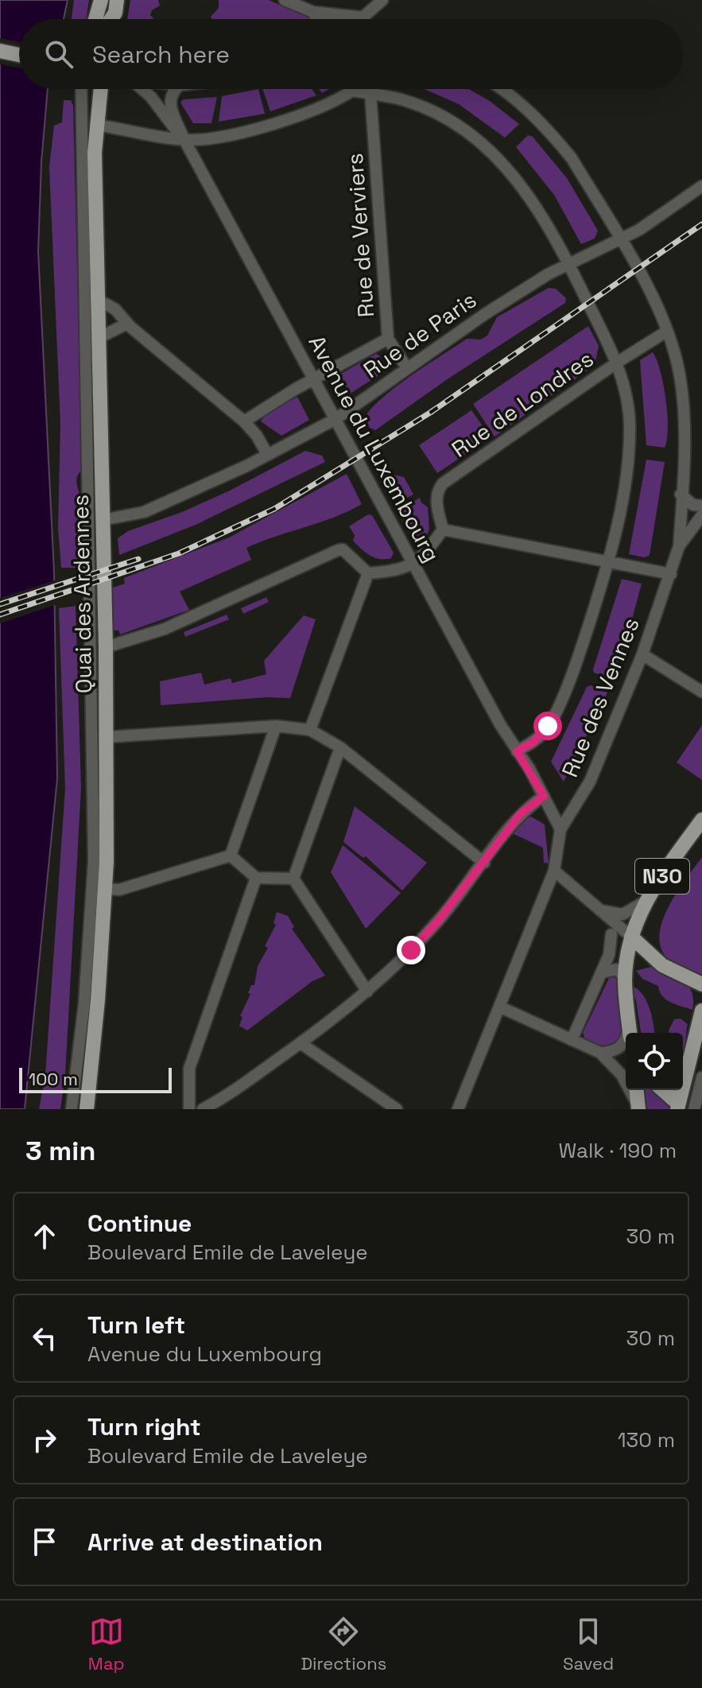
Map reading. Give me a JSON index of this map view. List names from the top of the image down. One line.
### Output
{"streets":{"main road":["Quai des Ardennes","N30"],"street":["Rue de Verviers","Rue de Paris","Rue de Londres","Avenue du Luxembourg","Rue des Vennes"]},"crossings":[["Rue de Verviers","Rue de Paris"],["Rue de Paris","Avenue du Luxembourg"],["Rue de Paris","Quai des Ardennes"],["Avenue du Luxembourg","Rue des Vennes"]],"scale_bar":"100 m","page":{"search":"Search here","scale":"100 m","heading":["3 min","Walk · 190 m"],"list":[["Continue","Boulevard Emile de Laveleye","30 m"],["Turn left","Avenue du Luxembourg","30 m"],["Turn right","Boulevard Emile de Laveleye","130 m"],"Arrive at destination"],"nav":["Map","Directions","Saved"]}}
